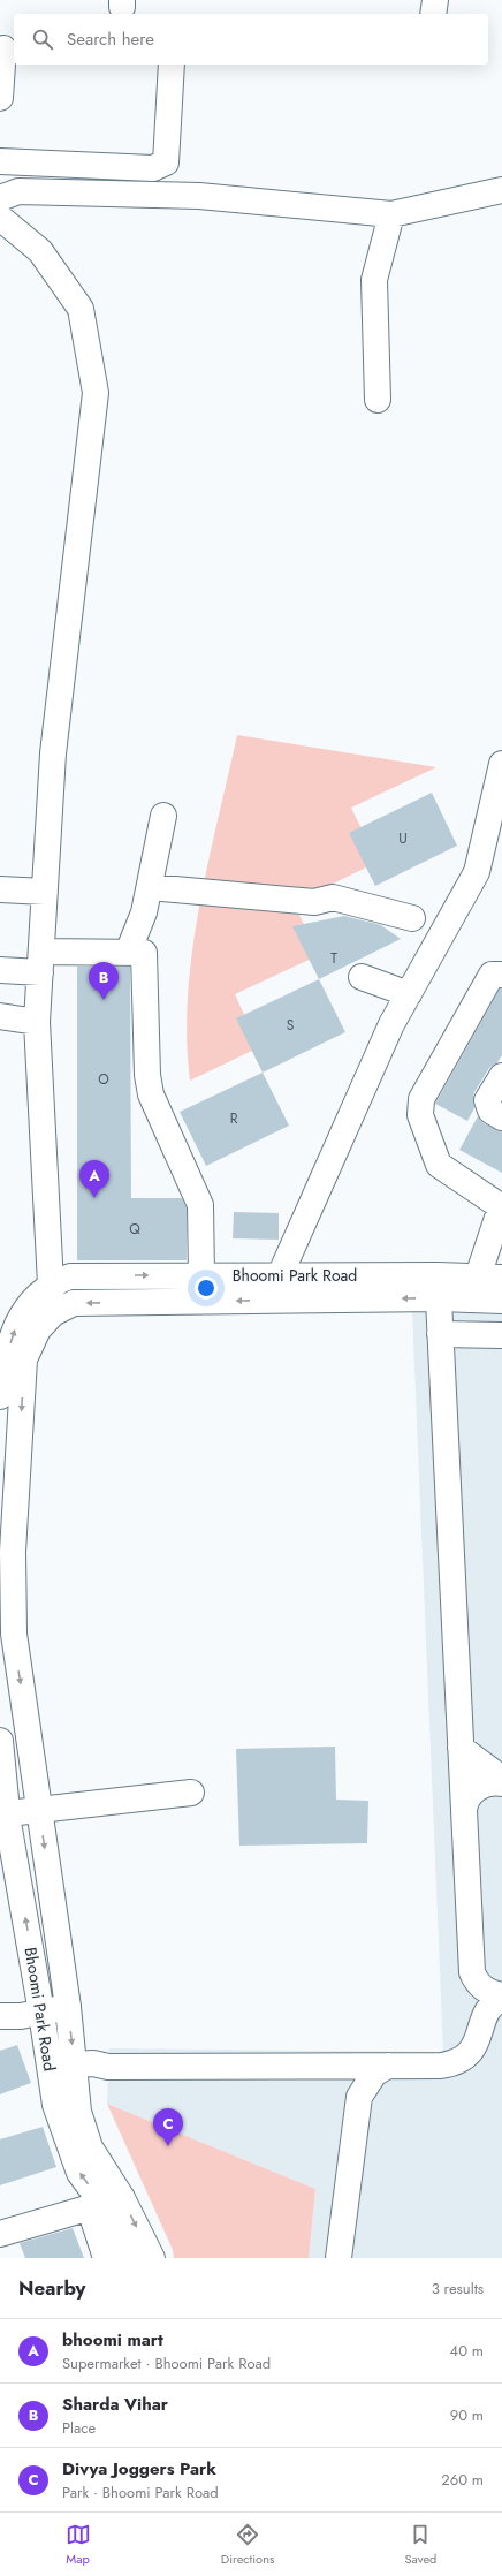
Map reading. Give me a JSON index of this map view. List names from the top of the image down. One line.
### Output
{"streets":{"street":["Bhoomi Park Road"]},"house_numbers":["U","T","S","O","R","Q"],"page":{"search":"Search here","pins":["B","A","C"],"heading":["Nearby","3 results"],"list":[{"mark":"A","name":"bhoomi mart","note":"Supermarket · Bhoomi Park Road","value":"40 m"},{"mark":"B","name":"Sharda Vihar","note":"Place","value":"90 m"},{"mark":"C","name":"Divya Joggers Park","note":"Park · Bhoomi Park Road","value":"260 m"}],"nav":["Map","Directions","Saved"]}}
